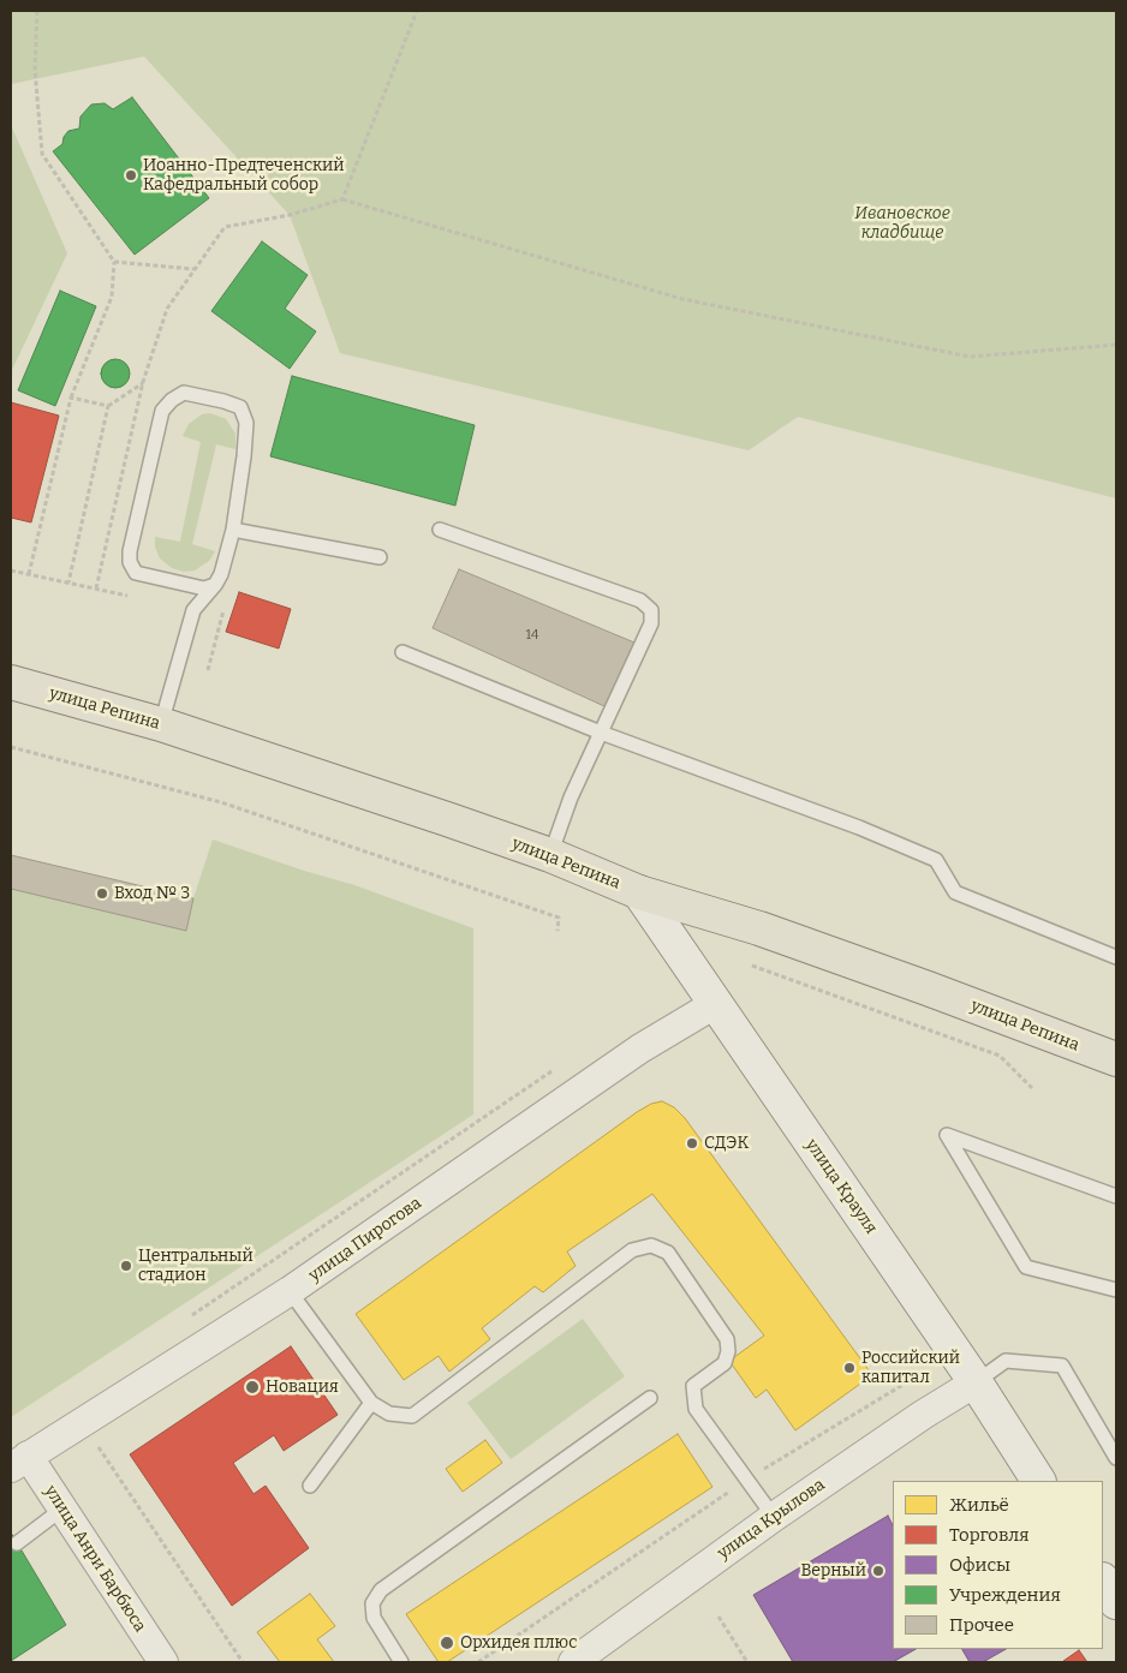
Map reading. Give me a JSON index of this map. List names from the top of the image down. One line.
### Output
{"streets":{"main road":["улица Репина","улица Крауля"],"street":["улица Пирогова","улица Крылова","улица Анри Барбюса"]},"crossings":[["улица Репина","улица Крауля"],["улица Крауля","улица Пирогова"],["улица Крауля","улица Крылова"],["улица Пирогова","улица Анри Барбюса"]],"parks":["Ивановское кладбище"],"places":["Иоанно-Предтеченский Кафедральный собор","Вход № 3","СДЭК","Центральный стадион","Российский капитал","Новация","Верный","Орхидея плюс"],"house_numbers":["14"],"legend":["Жильё","Торговля","Офисы","Учреждения","Прочее"]}
